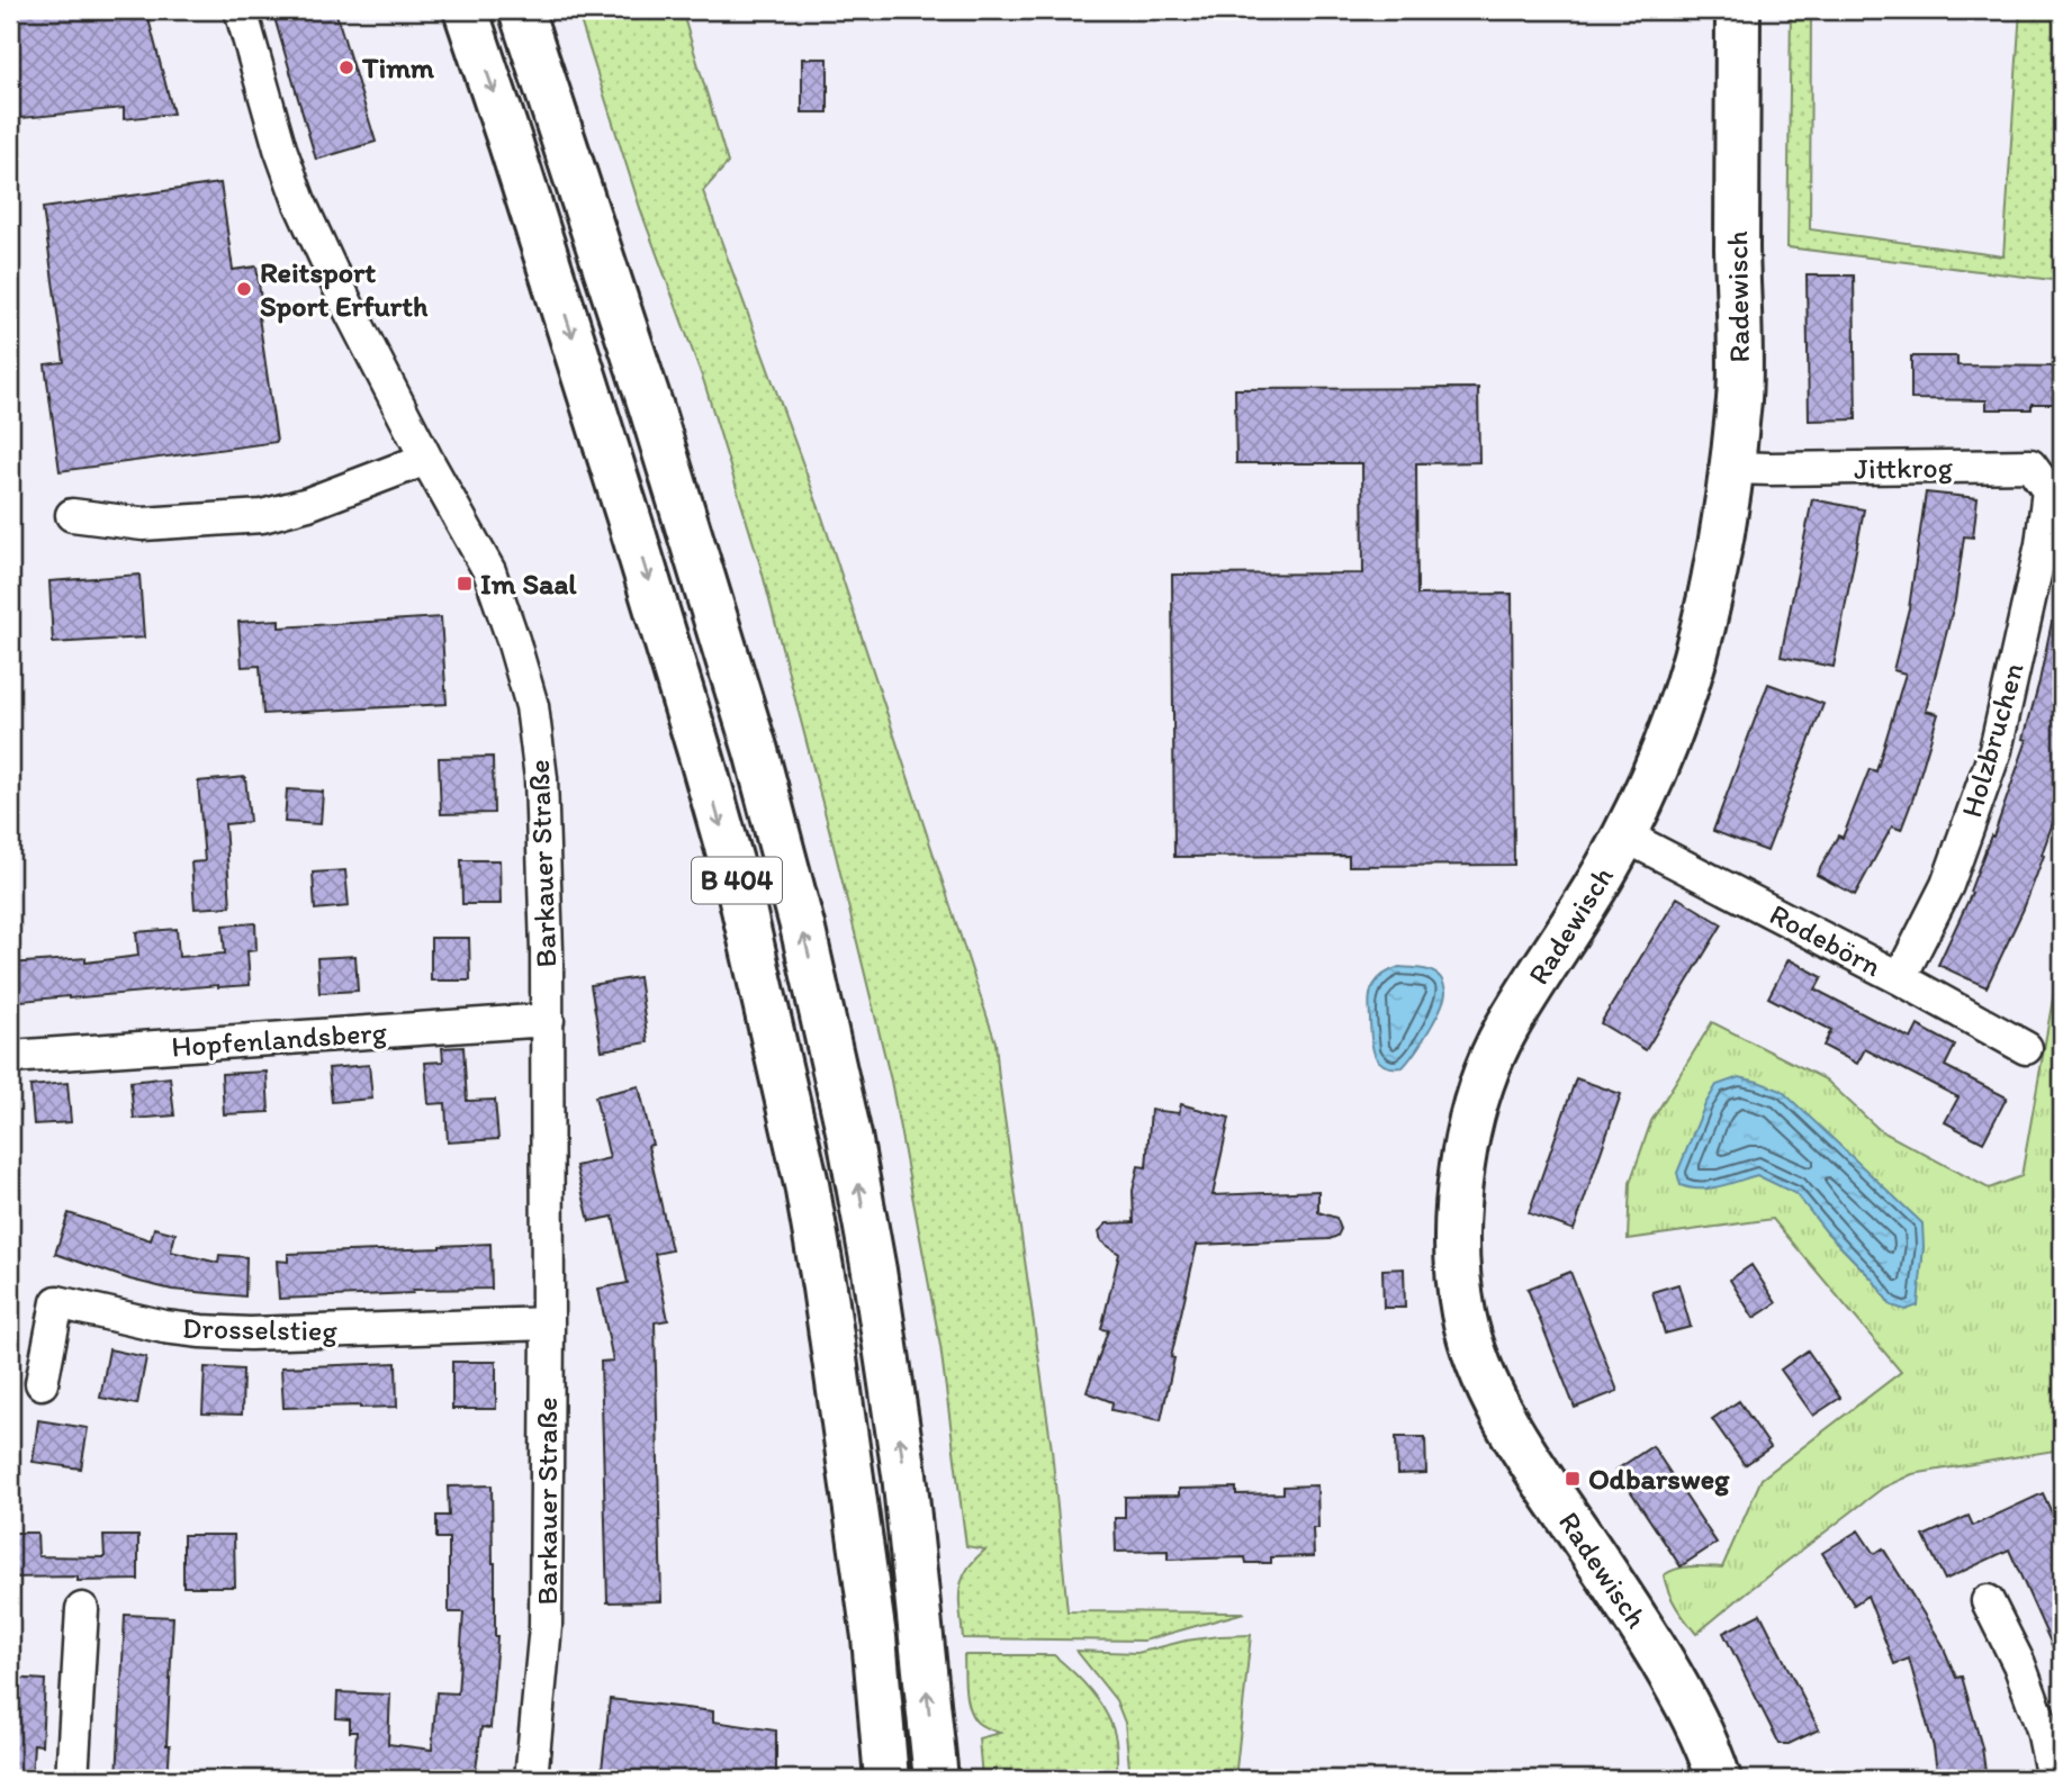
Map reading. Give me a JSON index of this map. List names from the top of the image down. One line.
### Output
{"streets":{"main road":["Radewisch","B 404"],"street":["Jittkrog","Holzbruchen","Barkauer Straße","Rodebörn","Hopfenlandsberg","Drosselstieg"]},"crossings":[["Radewisch","Jittkrog"],["Radewisch","Rodebörn"],["Jittkrog","Holzbruchen"],["Holzbruchen","Rodebörn"],["Barkauer Straße","Hopfenlandsberg"],["Barkauer Straße","Drosselstieg"]],"places":{"other":["Timm","Reitsport Sport Erfurth"],"transit":["Im Saal","Odbarsweg"]}}
